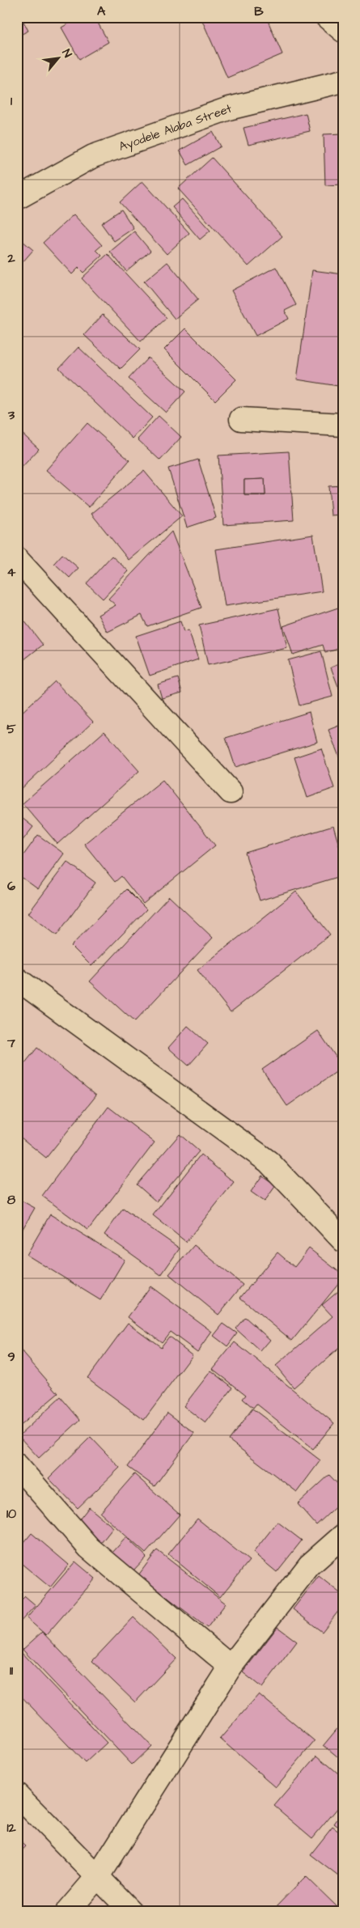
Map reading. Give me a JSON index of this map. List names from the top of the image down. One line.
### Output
{"streets":{"street":["Ayodele Alaba Street"]},"north":"top right","grid":{"columns":["A","B"],"rows":["1","2","3","4","5","6","7","8","9","10","11","12"]}}
